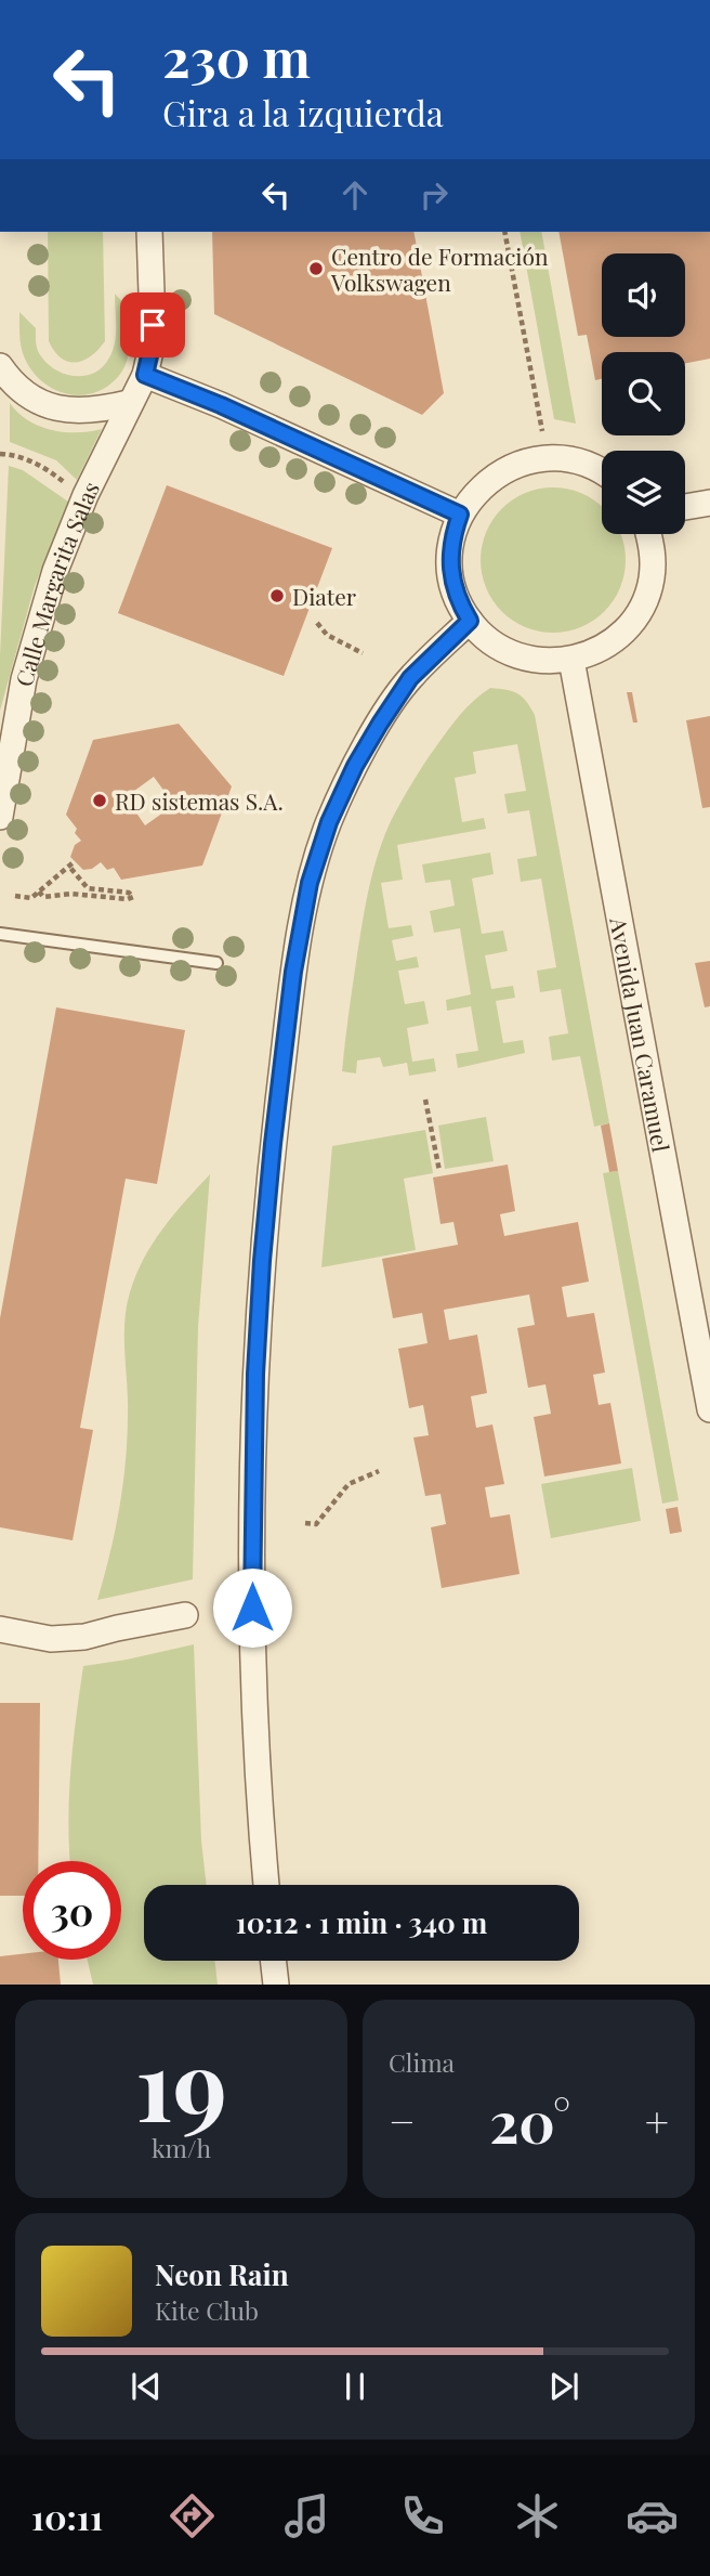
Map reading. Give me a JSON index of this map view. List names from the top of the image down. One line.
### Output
{"streets":{"street":["Calle Margarita Salas","Avenida Juan Caramuel"]},"places":["Centro de Formación Volkswagen","Diater","RD sistemas S.A."],"page":{"turn":["230 m","Gira a la izquierda"],"limit":"30","trip":"10:12 · 1 min · 340 m","tile":[["19","km/h"],"Clima"],"heat":["−","20°","+"],"song":["Neon Rain","Kite Club"],"tabs":"10:11"}}
